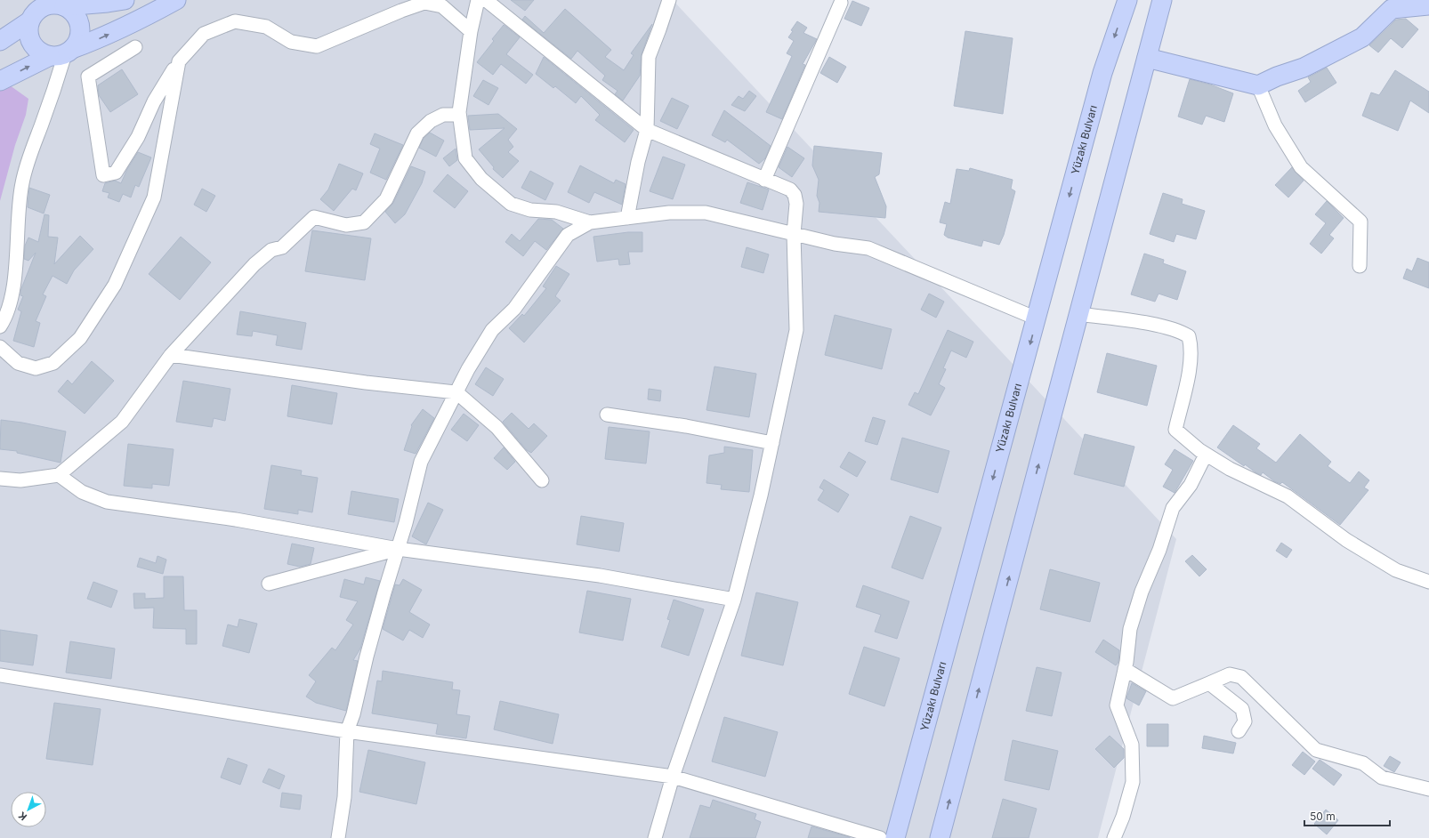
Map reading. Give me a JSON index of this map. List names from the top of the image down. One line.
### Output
{"streets":{"main road":["Yüzakı Bulvarı"]},"scale_bar":"50 m","north":"bottom left"}
